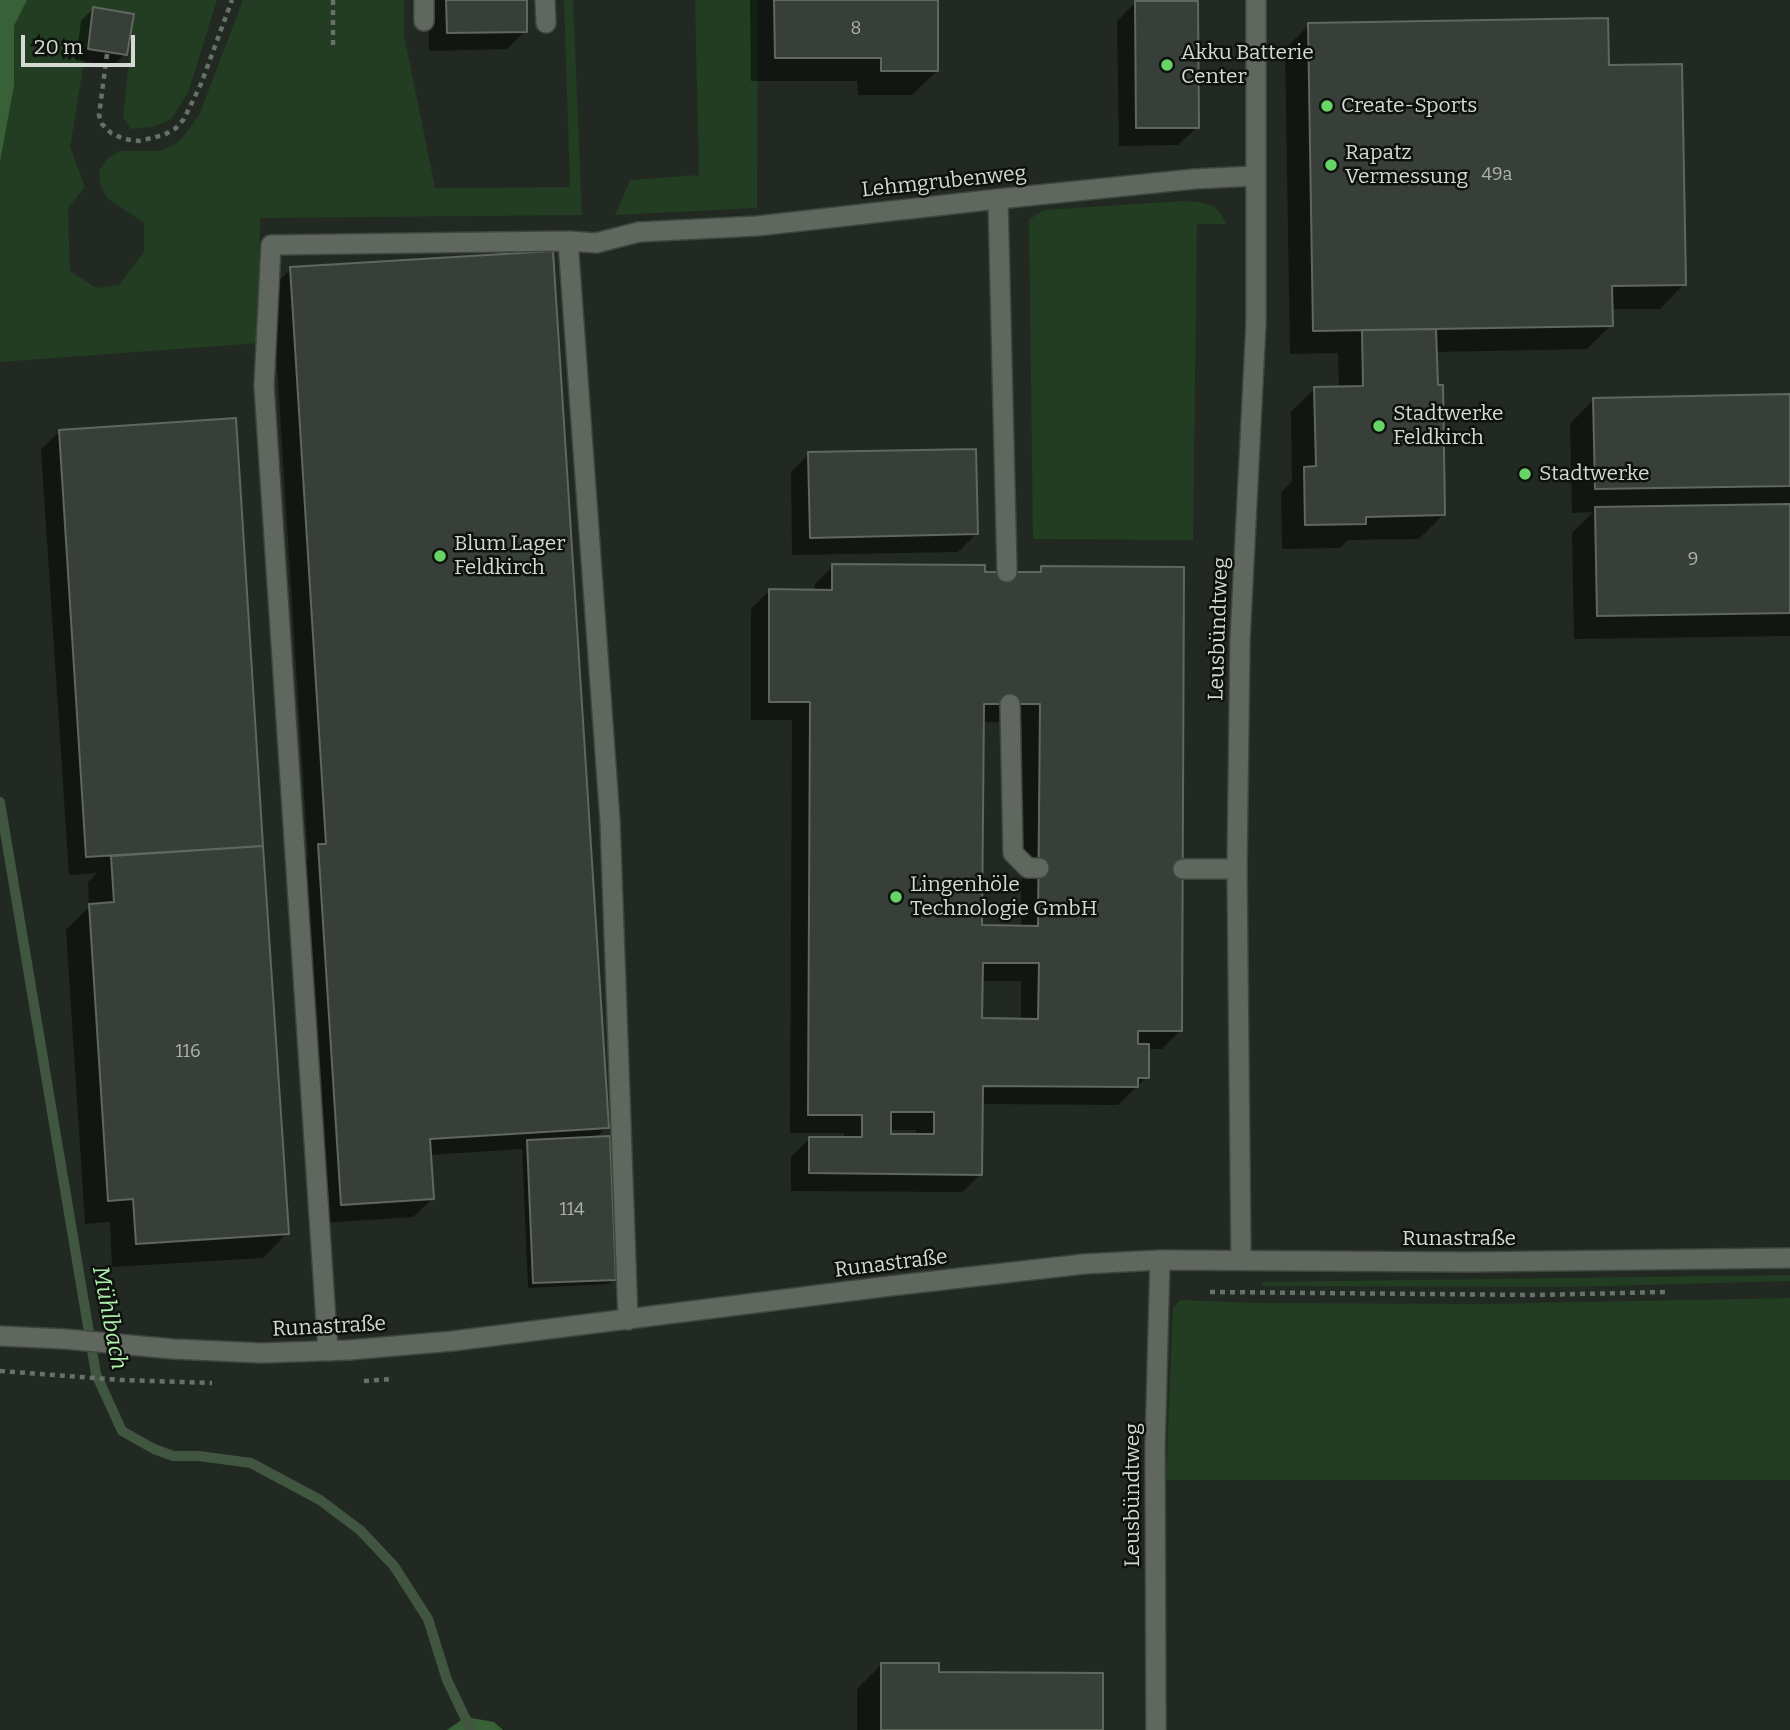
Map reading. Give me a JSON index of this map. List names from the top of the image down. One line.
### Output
{"streets":{"street":["Lehmgrubenweg","Leusbündtweg","Runastraße"]},"crossings":[["Lehmgrubenweg","Leusbündtweg"],["Lehmgrubenweg","Runastraße"],["Leusbündtweg","Runastraße"]],"water":["Mühlbach"],"places":["Akku Batterie Center","Create-Sports","Rapatz Vermessung","Stadtwerke Feldkirch","Stadtwerke","Blum Lager Feldkirch","Lingenhöle Technologie GmbH"],"house_numbers":["8","49a","9","116","114"],"scale_bar":"20 m"}
